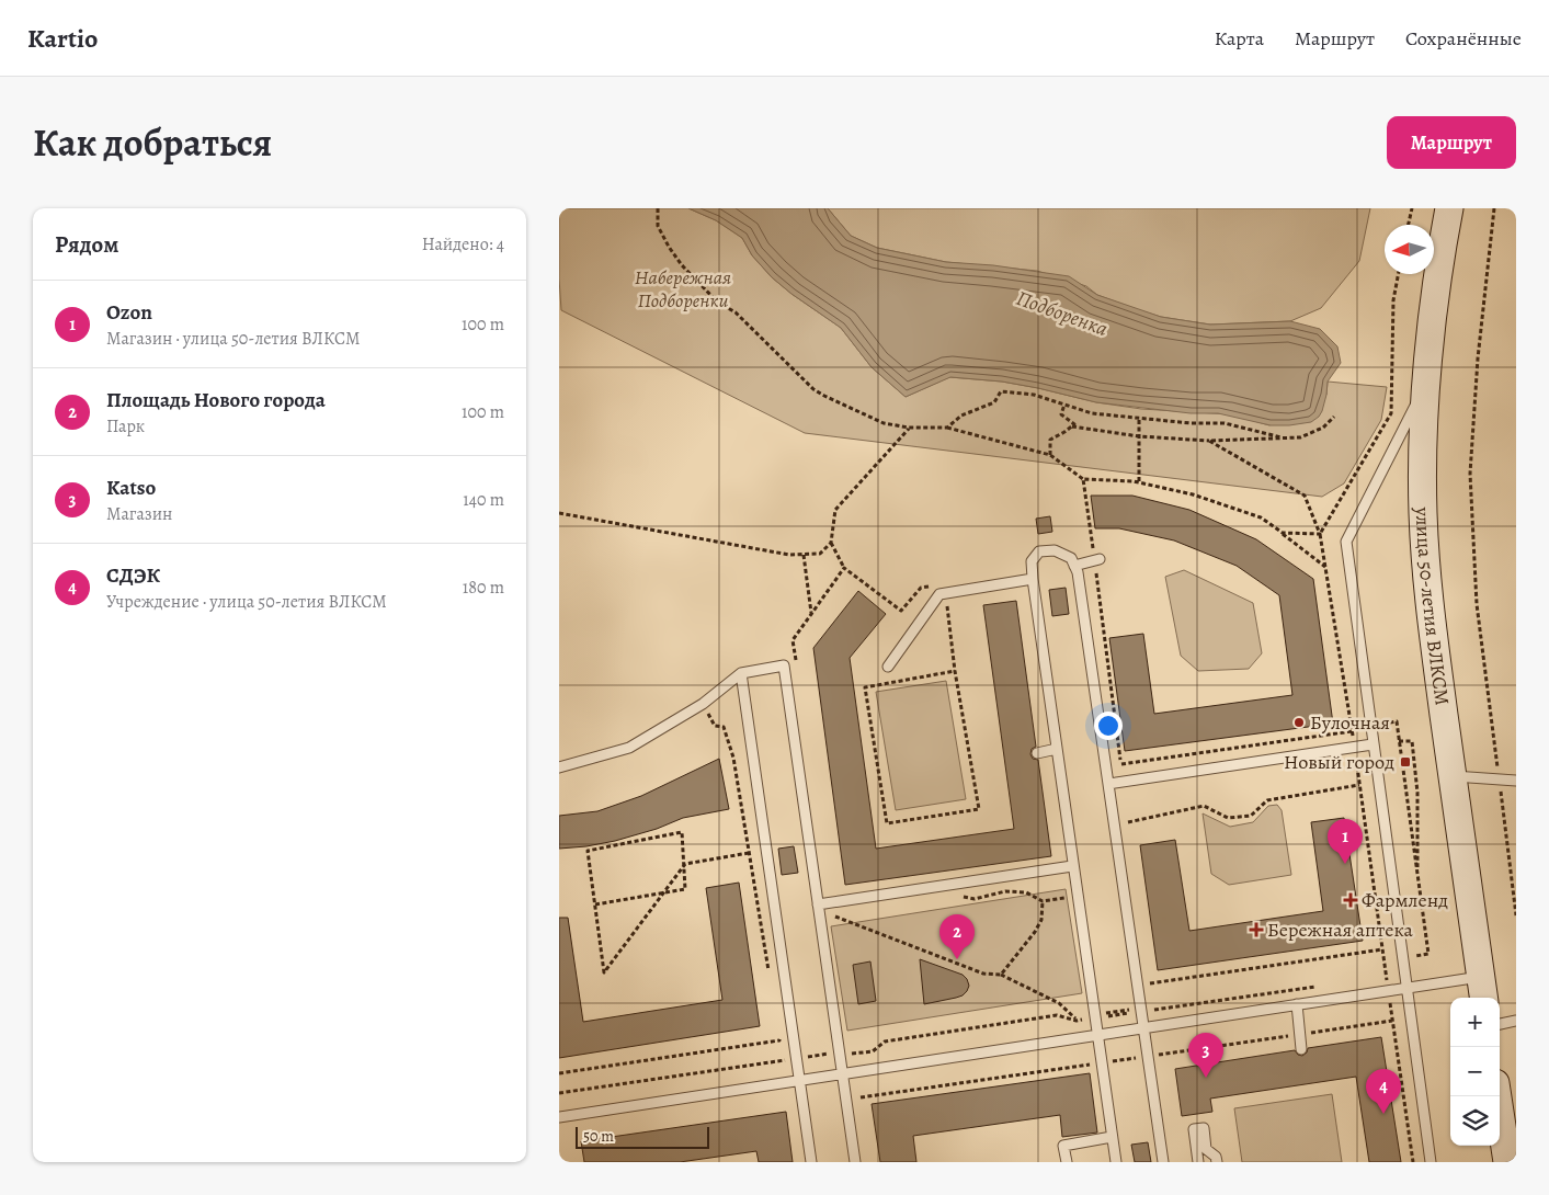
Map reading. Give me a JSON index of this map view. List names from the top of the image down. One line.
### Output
{"streets":{"main road":["улица 50-летия ВЛКСМ"]},"water":["Подборенка"],"parks":["Набережная Подборенки"],"places":{"other":["Булочная"],"transit":["Новый город"],"health":["Фармленд","Бережная аптека"]},"scale_bar":"50 m","north":"left","page":{"header":"Kartio","nav":["Карта","Маршрут","Сохранённые"],"title":"Как добраться","buttons":"Маршрут","heading":["Рядом","Найдено: 4"],"list":[{"mark":"1","name":"Ozon","note":"Магазин · улица 50-летия ВЛКСМ","value":"100 m"},{"mark":"2","name":"Площадь Нового города","note":"Парк","value":"100 m"},{"mark":"3","name":"Katso","note":"Магазин","value":"140 m"},{"mark":"4","name":"СДЭК","note":"Учреждение · улица 50-летия ВЛКСМ","value":"180 m"}],"pins":["1","2","3","4"],"map_buttons":["+","−"],"scale":"50 m"}}
